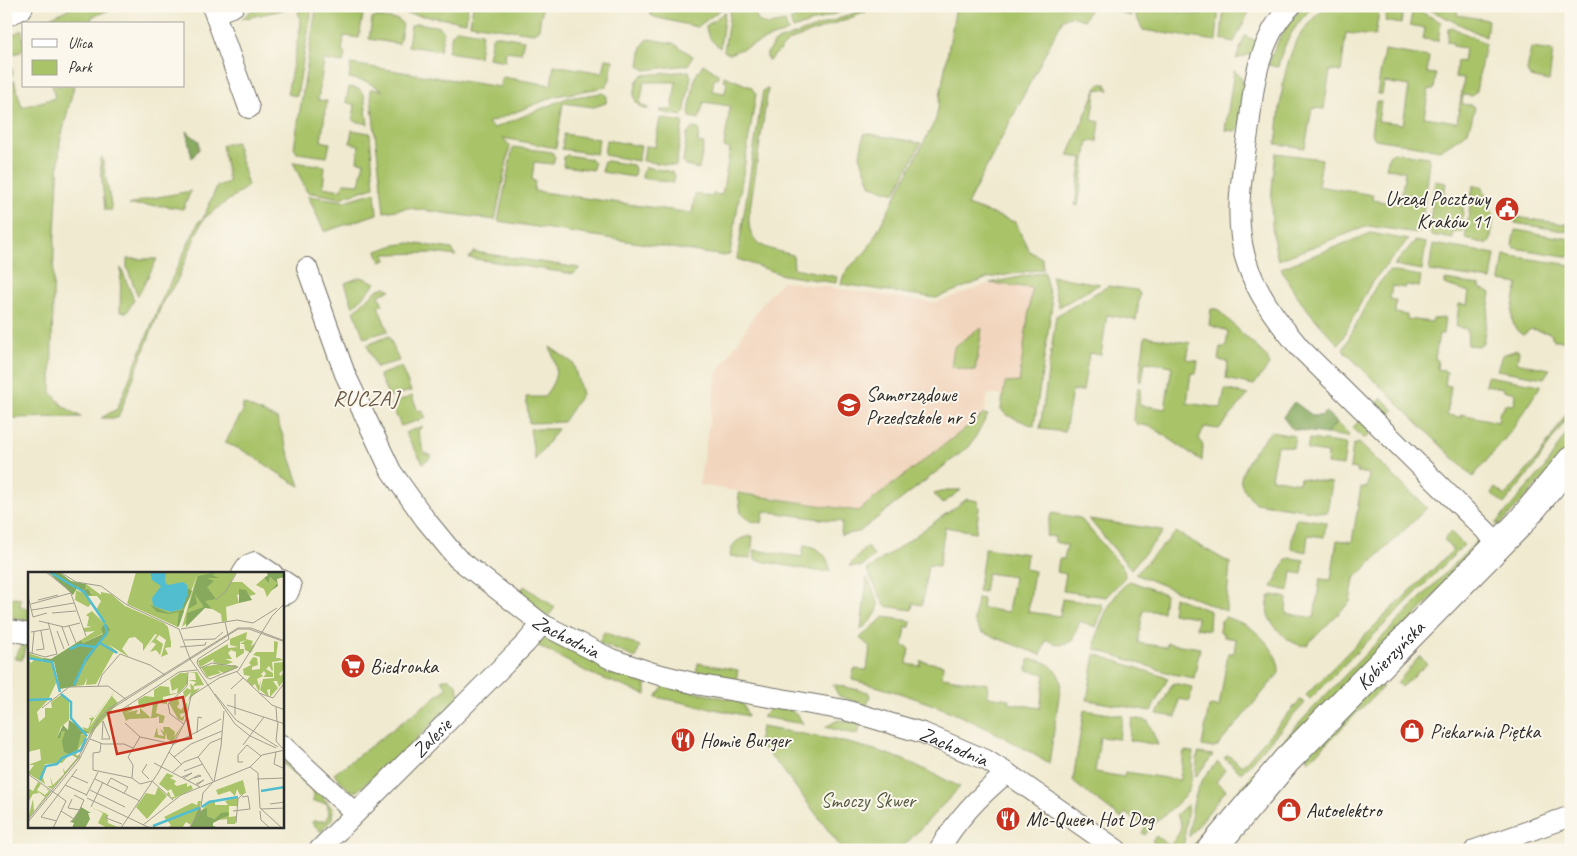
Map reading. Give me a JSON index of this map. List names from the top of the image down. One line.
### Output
{"streets":{"street":["Zachodnia","Kobierzyńska","Zalesie"]},"crossings":[["Zachodnia","Zalesie"]],"districts":["RUCZAJ"],"parks":["Smoczy Skwer"],"places":{"public building":["Urząd Pocztowy Kraków 11"],"school or university":["Samorządowe Przedszkole nr 5"],"supermarket":["Biedronka"],"shop":["Piekarnia Piętka","Autoelektro"],"restaurant":["Homie Burger","Mc-Queen Hot Dog"]},"legend":["Ulica","Park"]}
